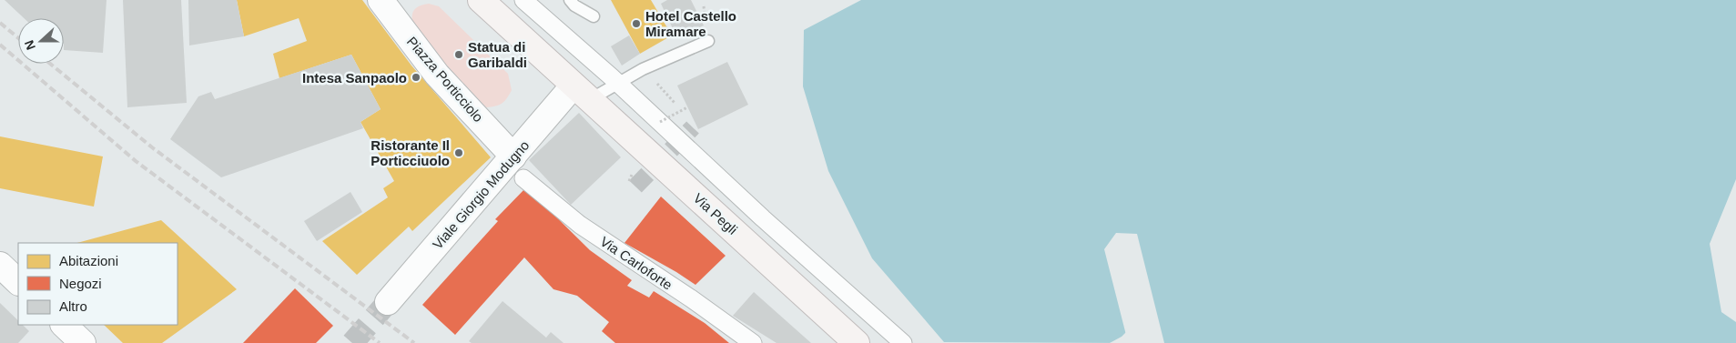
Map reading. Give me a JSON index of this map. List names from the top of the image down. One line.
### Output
{"streets":{"main road":["Via Pegli"],"street":["Piazza Porticciolo","Viale Giorgio Modugno","Via Carloforte"]},"crossings":[["Piazza Porticciolo","Viale Giorgio Modugno"],["Piazza Porticciolo","Via Carloforte"],["Viale Giorgio Modugno","Via Pegli"],["Viale Giorgio Modugno","Via Carloforte"]],"places":["Hotel Castello Miramare","Statua di Garibaldi","Intesa Sanpaolo","Ristorante Il Porticciuolo"],"legend":["Abitazioni","Negozi","Altro"],"north":"left"}
